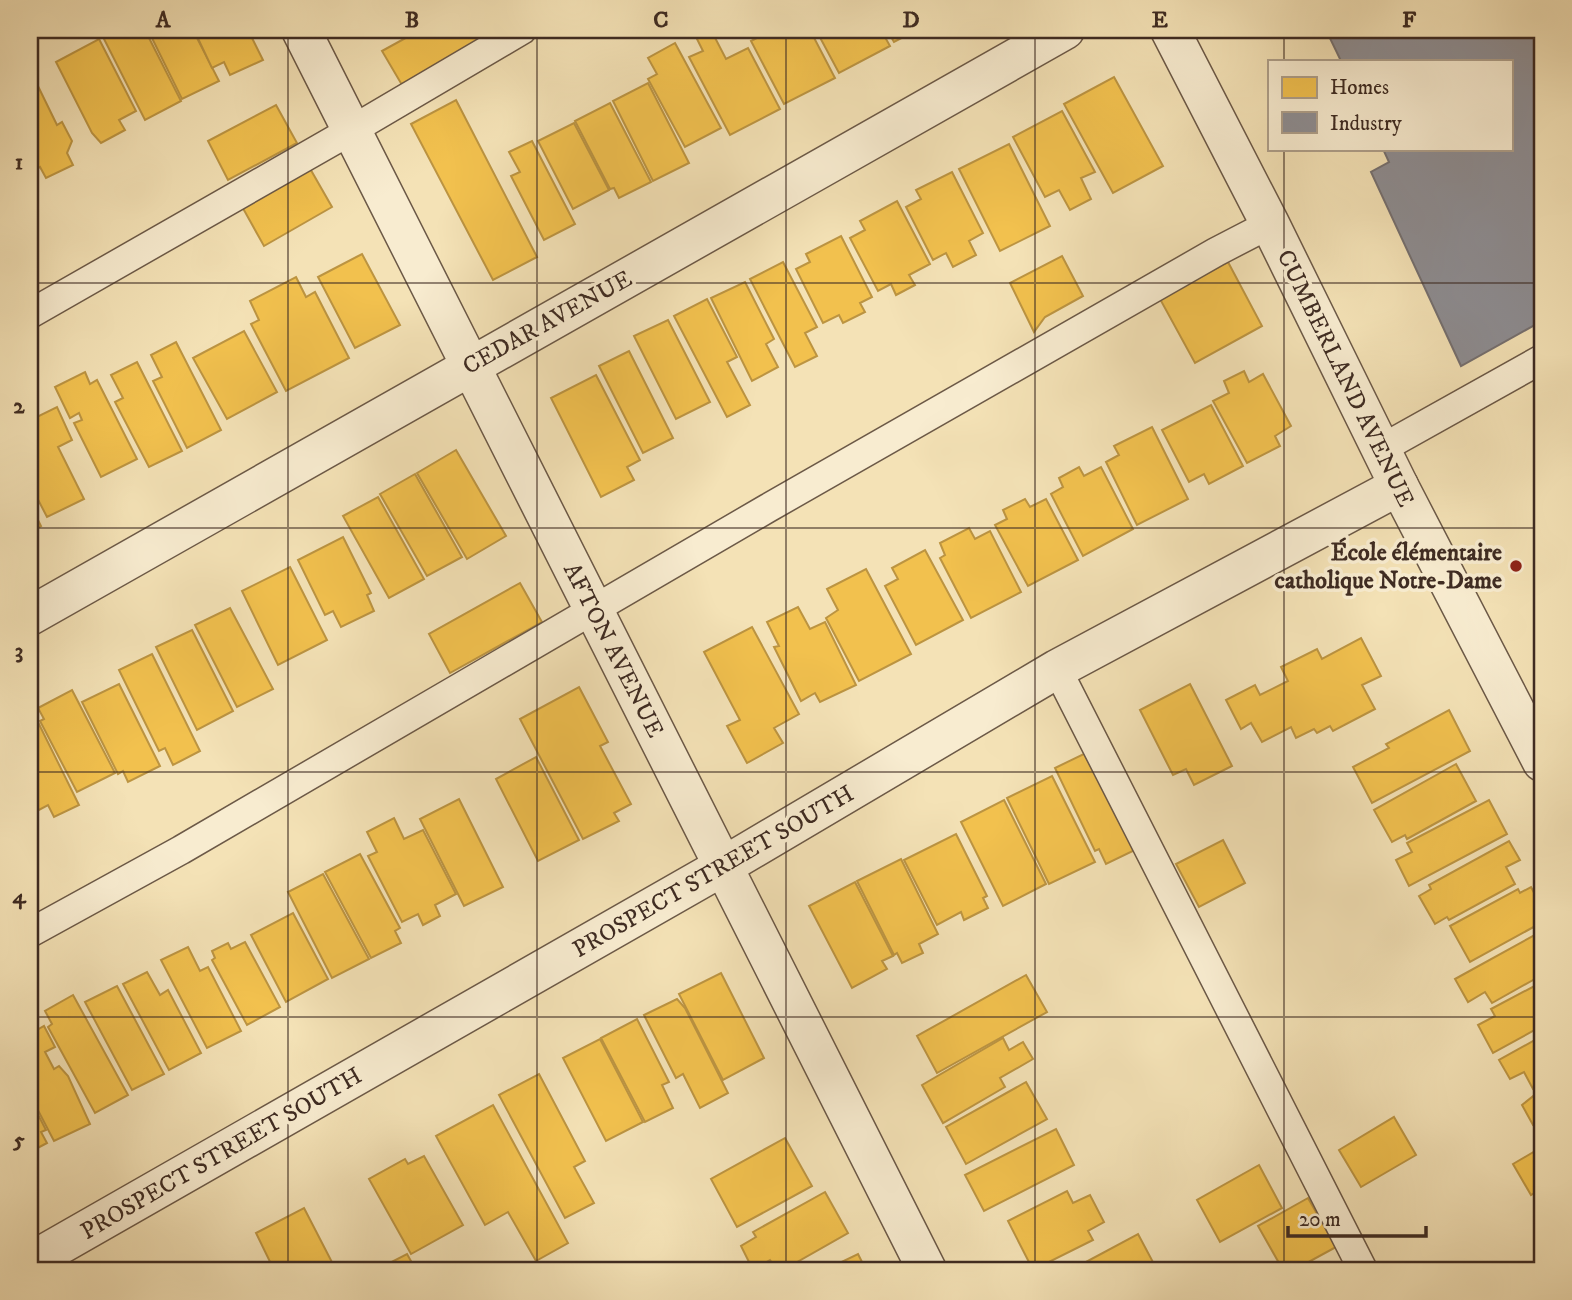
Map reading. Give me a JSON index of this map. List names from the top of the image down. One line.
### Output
{"streets":{"street":["CEDAR AVENUE","CUMBERLAND AVENUE","AFTON AVENUE","PROSPECT STREET SOUTH"]},"crossings":[["CEDAR AVENUE","AFTON AVENUE"],["CUMBERLAND AVENUE","PROSPECT STREET SOUTH"],["AFTON AVENUE","PROSPECT STREET SOUTH"]],"places":["École élémentaire catholique Notre-Dame"],"legend":["Homes","Industry"],"scale_bar":"20 m","grid":{"columns":["A","B","C","D","E","F"],"rows":["1","2","3","4","5"]}}
